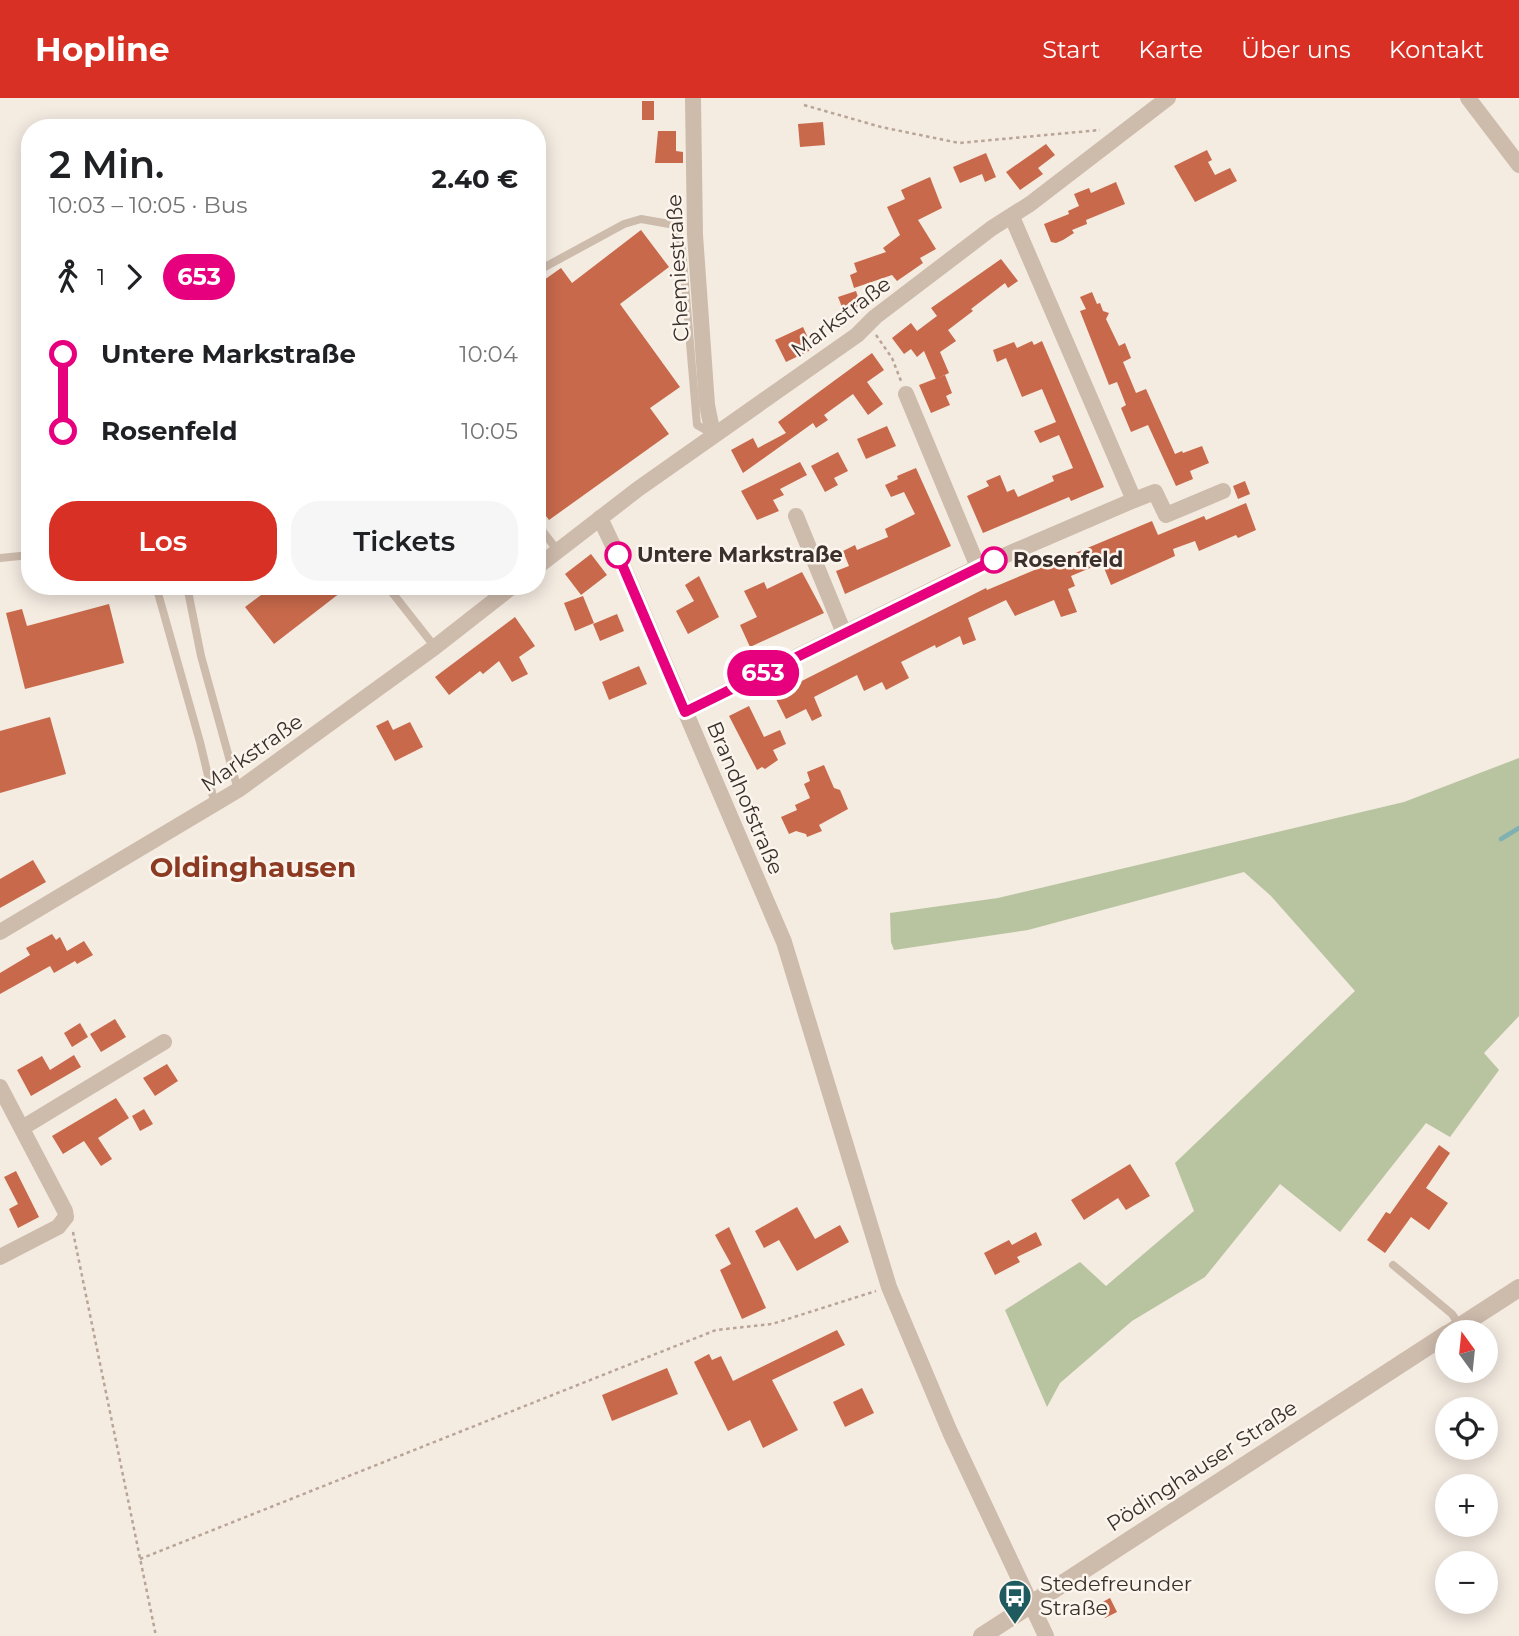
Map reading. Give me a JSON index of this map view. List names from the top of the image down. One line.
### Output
{"streets":{"street":["Chemiestraße","Markstraße","Brandhofstraße","Pödinghauser Straße"]},"crossings":[["Chemiestraße","Markstraße"],["Markstraße","Brandhofstraße"]],"districts":["Oldinghausen"],"places":{"other":["Untere Markstraße","Rosenfeld"],"bus stop":["Stedefreunder Straße"]},"lines":["bus line 653"],"north":"top","page":{"header":"Hopline","nav":["Start","Karte","Über uns","Kontakt"],"on_map":"653","heading":["2 Min.","10:03 – 10:05 · Bus","2.40 €"],"legs":["1","653"],"list":[{"name":"Untere Markstraße","value":"10:04"},{"name":"Rosenfeld","value":"10:05"}],"buttons":["Los","Tickets"],"map_buttons":["+","−"]}}
